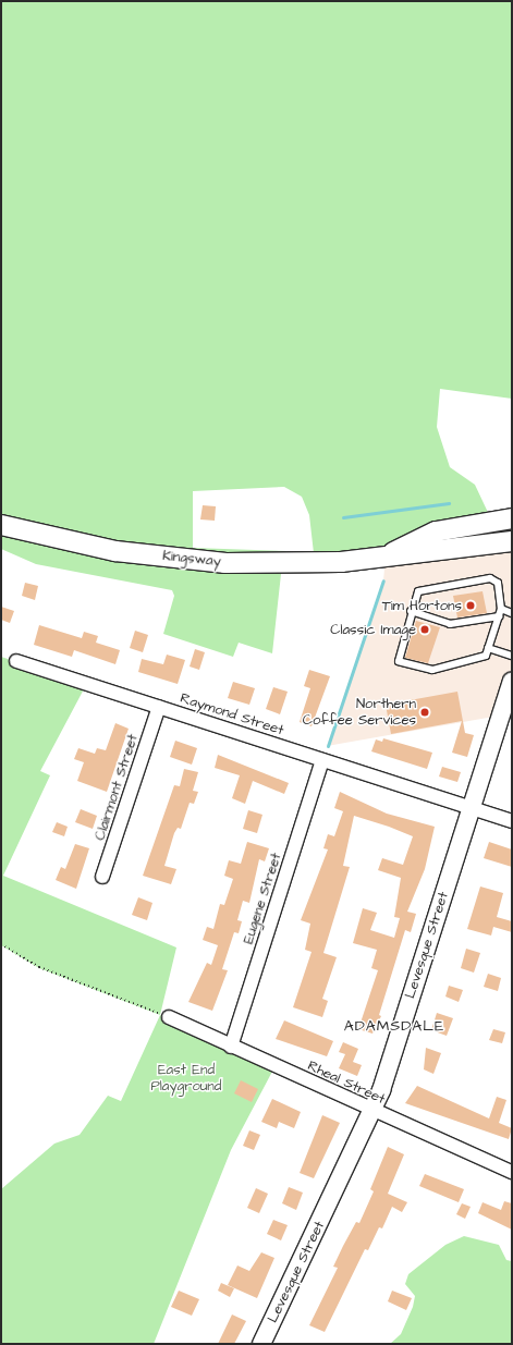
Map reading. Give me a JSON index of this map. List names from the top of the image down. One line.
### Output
{"streets":{"main road":["Kingsway"],"street":["Raymond Street","Clairmont Street","Eugene Street","Levesque Street","Rheal Street"]},"crossings":[["Raymond Street","Clairmont Street"],["Raymond Street","Eugene Street"],["Raymond Street","Levesque Street"],["Eugene Street","Rheal Street"],["Levesque Street","Rheal Street"]],"districts":["ADAMSDALE"],"parks":["East End Playground"],"places":["Tim Hortons","Classic Image","Northern Coffee Services"]}
